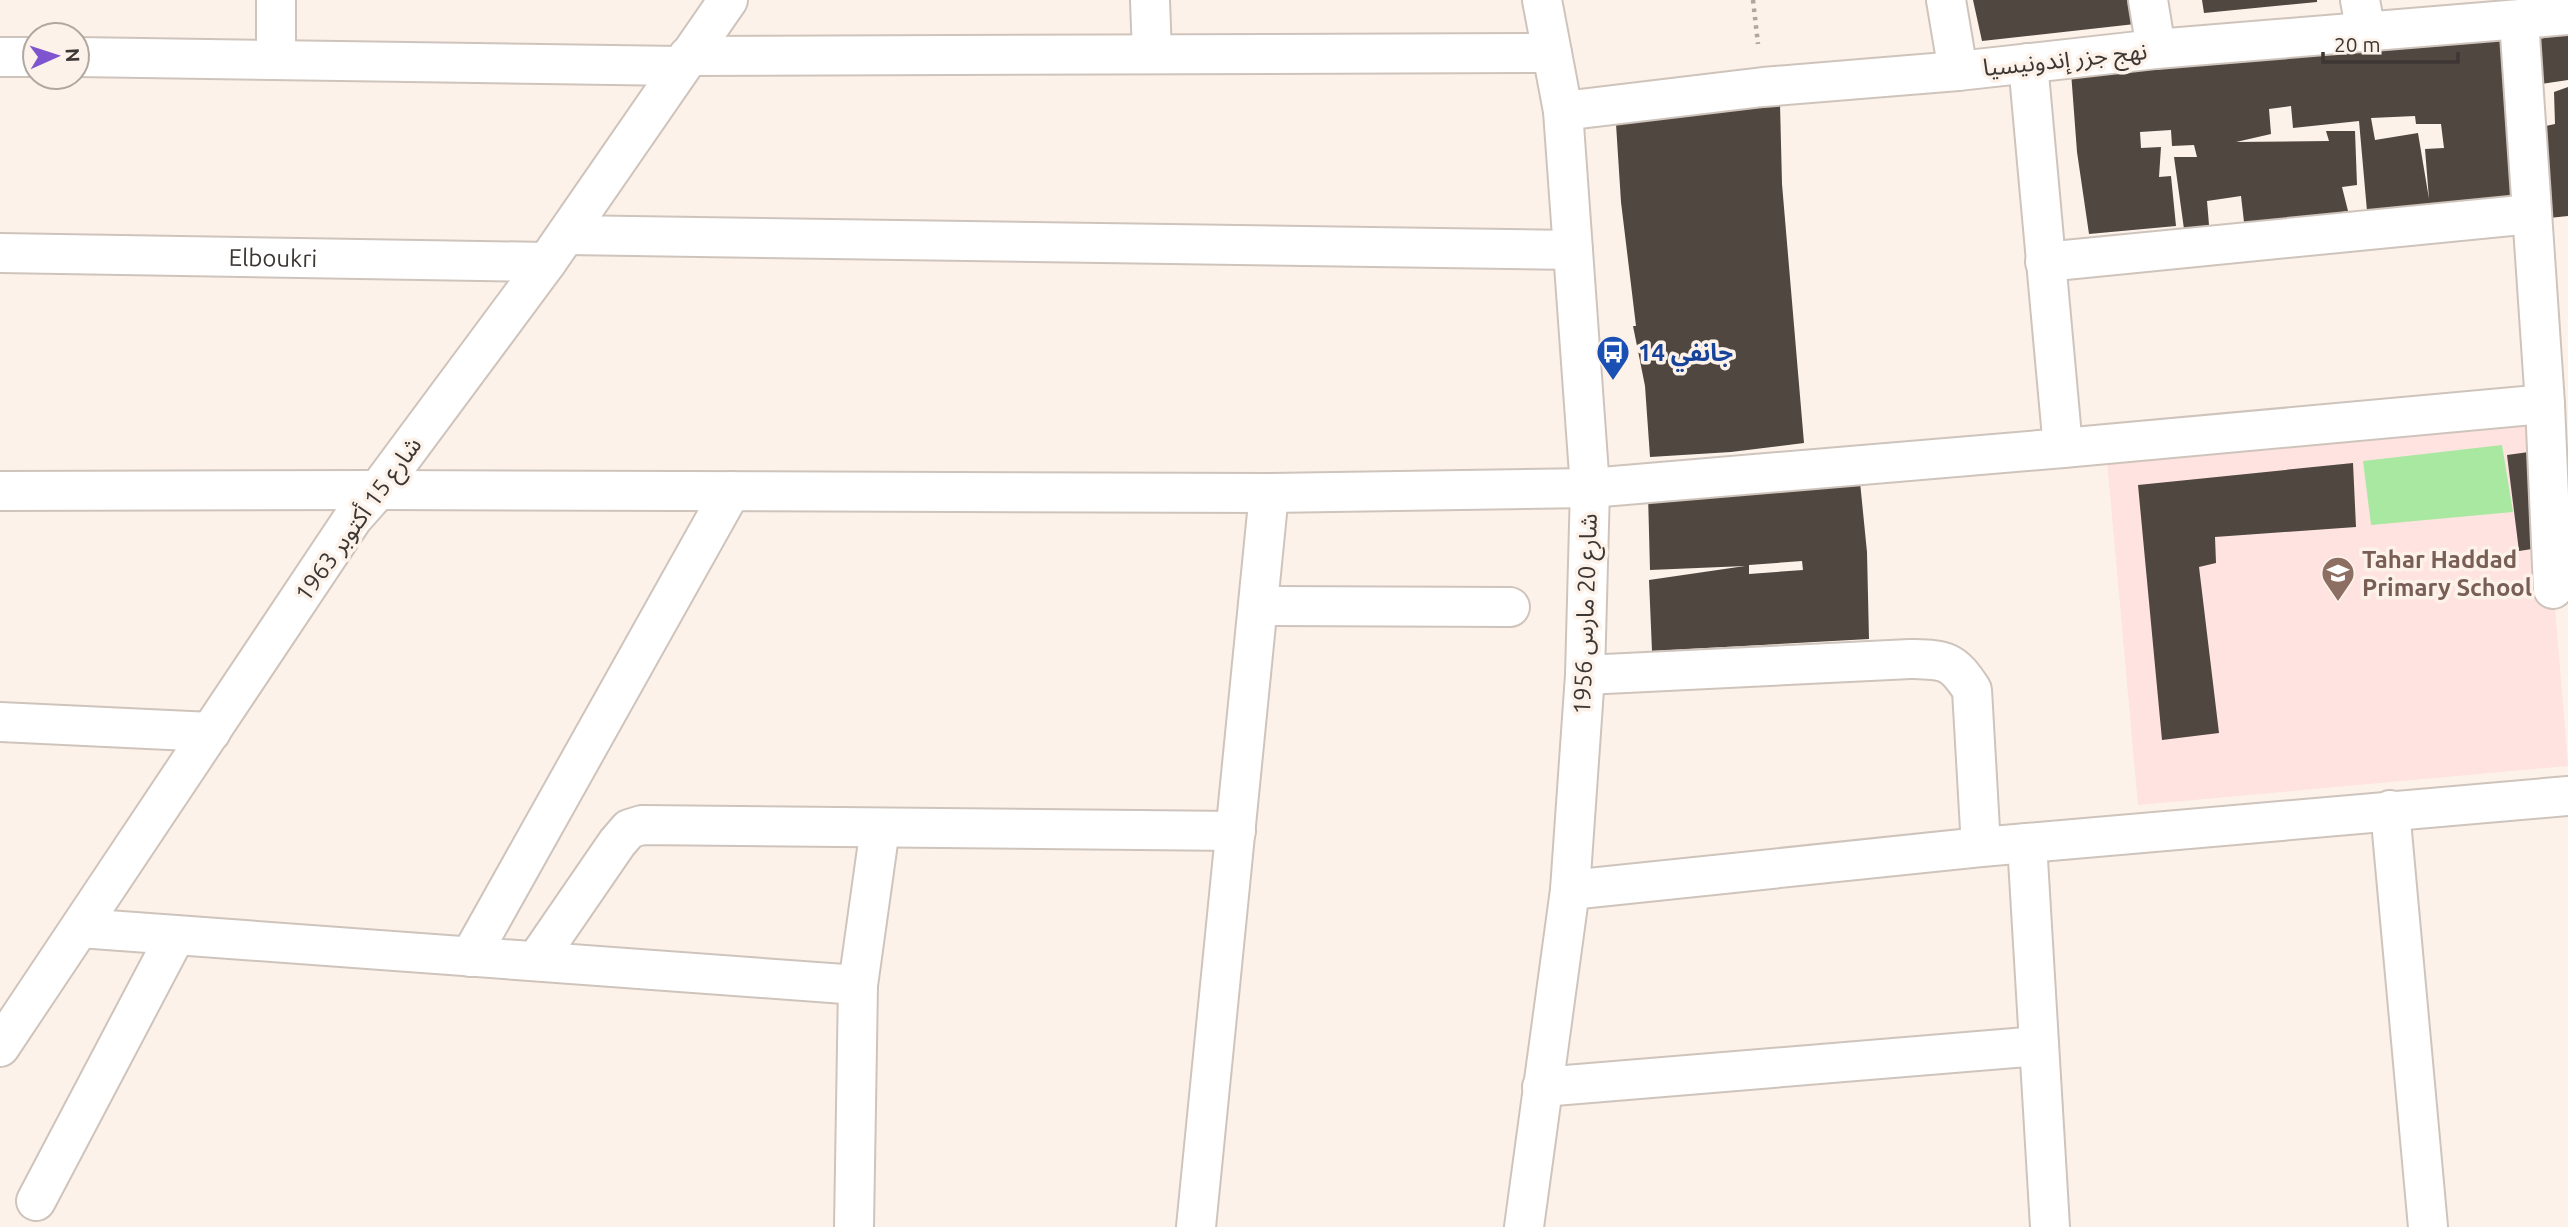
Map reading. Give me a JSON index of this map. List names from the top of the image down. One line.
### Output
{"streets":{"street":["نهج جزر إندونيسيا","Elboukri","شارع 15 أكتوبر 1963","شارع 20 مارس 1956"]},"crossings":[["نهج جزر إندونيسيا","شارع 20 مارس 1956"],["Elboukri","شارع 15 أكتوبر 1963"],["Elboukri","شارع 20 مارس 1956"]],"places":{"bus stop":["14 جانفي"],"school or university":["Tahar Haddad Primary School"]},"scale_bar":"20 m","north":"right"}
